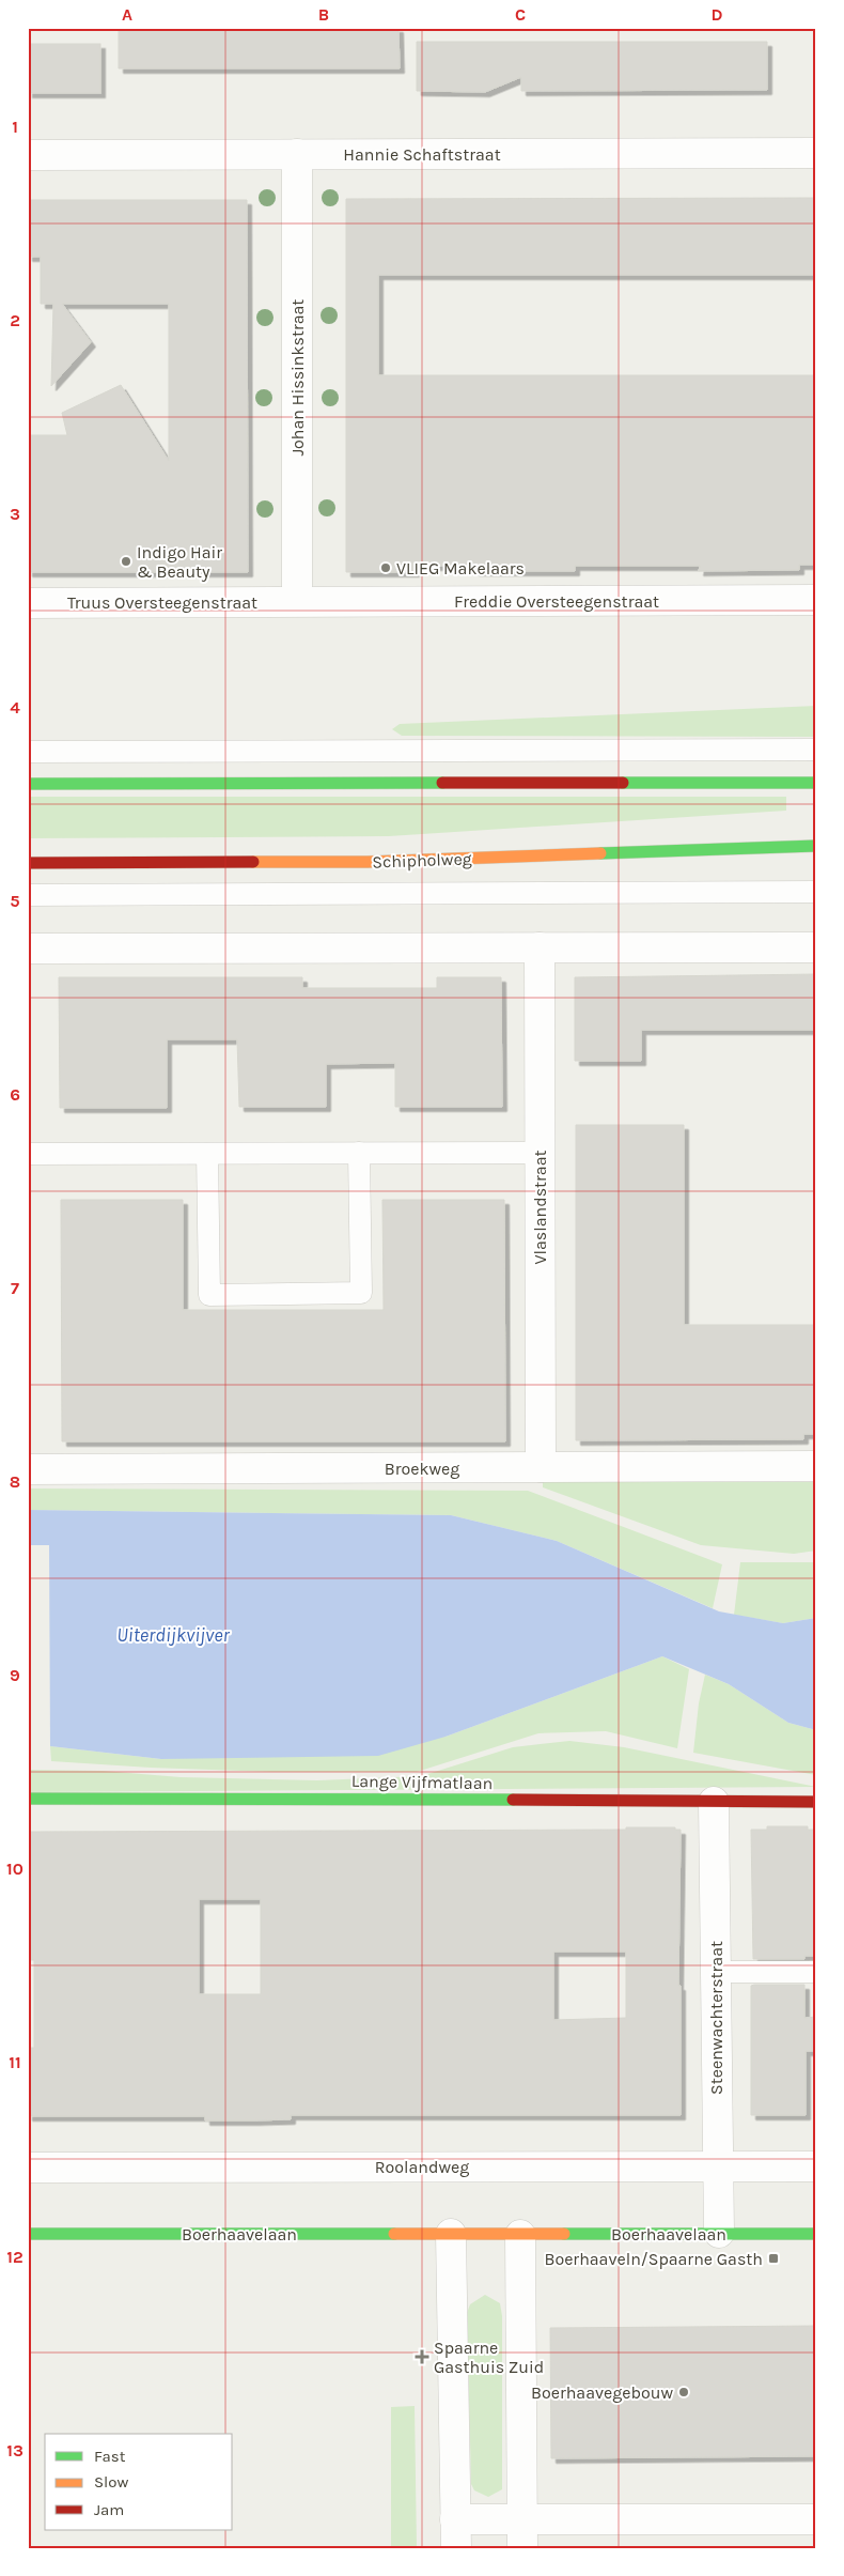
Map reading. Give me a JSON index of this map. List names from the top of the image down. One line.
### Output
{"streets":{"main road":["Schipholweg","Lange Vijfmatlaan","Boerhaavelaan"],"street":["Hannie Schaftstraat","Johan Hissinkstraat","Freddie Oversteegenstraat","Truus Oversteegenstraat","Vlaslandstraat","Broekweg","Steenwachterstraat","Roolandweg"]},"crossings":[["Hannie Schaftstraat","Johan Hissinkstraat"],["Johan Hissinkstraat","Freddie Oversteegenstraat"],["Johan Hissinkstraat","Truus Oversteegenstraat"],["Freddie Oversteegenstraat","Truus Oversteegenstraat"],["Vlaslandstraat","Broekweg"],["Lange Vijfmatlaan","Steenwachterstraat"],["Steenwachterstraat","Roolandweg"],["Steenwachterstraat","Boerhaavelaan"]],"water":["Uiterdijkvijver"],"places":{"other":["Indigo Hair & Beauty","VLIEG Makelaars","Boerhaavegebouw"],"transit":["Boerhaaveln/Spaarne Gasth"],"health":["Spaarne Gasthuis Zuid"]},"legend":["Fast","Slow","Jam"],"grid":{"columns":["A","B","C","D"],"rows":["1","2","3","4","5","6","7","8","9","10","11","12","13"]}}
